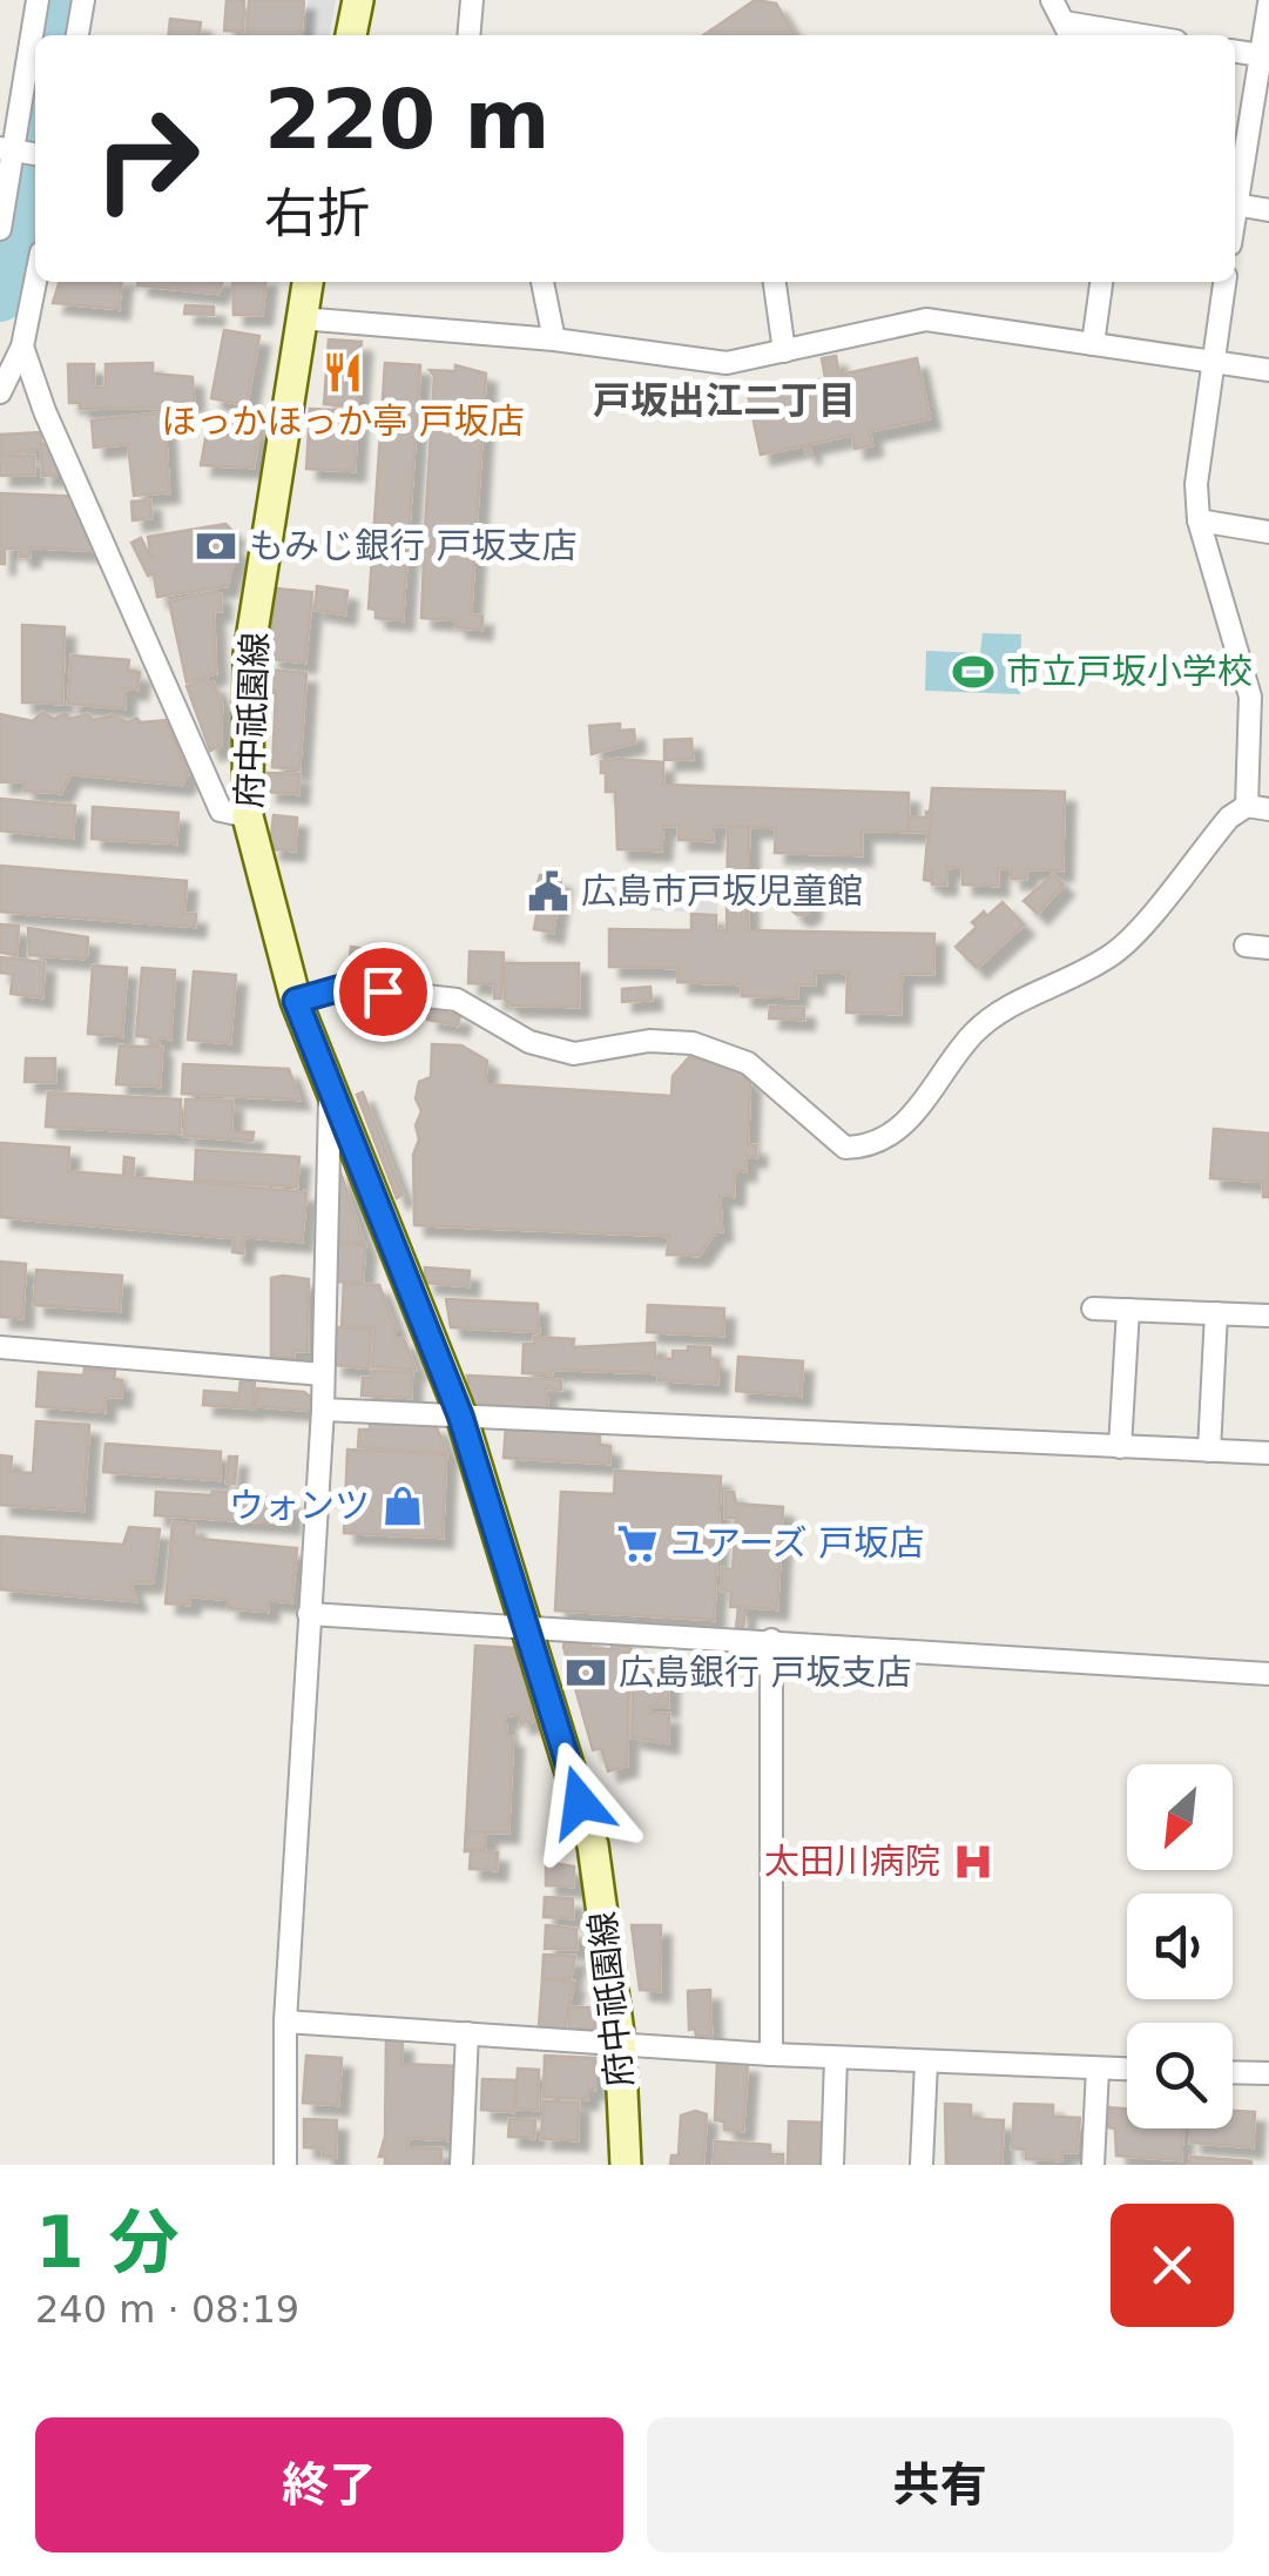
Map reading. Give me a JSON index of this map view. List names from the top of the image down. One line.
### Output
{"streets":{"main road":["府中祇園線"]},"districts":["戸坂出江二丁目"],"places":{"restaurant":["ほっかほっか亭 戸坂店"],"bank":["もみじ銀行 戸坂支店","広島銀行 戸坂支店"],"sports":["市立戸坂小学校"],"public building":["広島市戸坂児童館"],"shop":["ウォンツ"],"supermarket":["ユアーズ 戸坂店"],"hospital":["太田川病院"]},"north":"bottom left","page":{"turn":["220 m","右折"],"heading":["1 分","240 m · 08:19"],"buttons":["終了","共有"]}}
